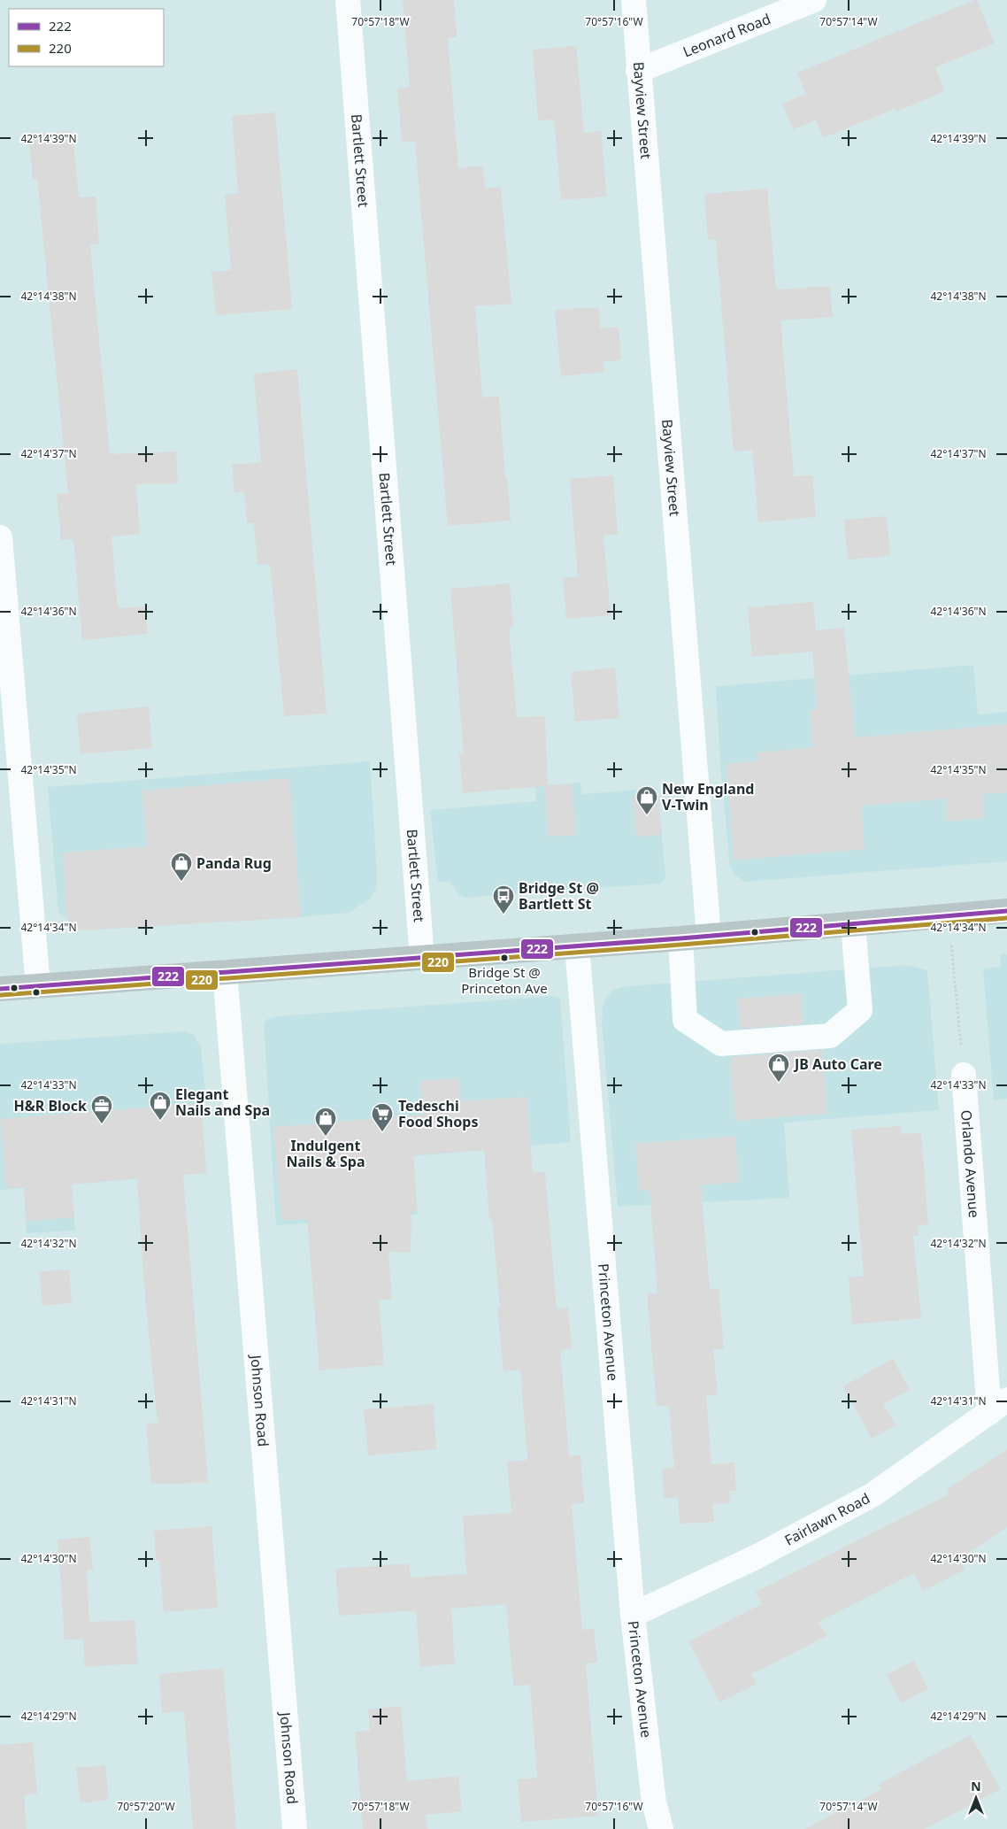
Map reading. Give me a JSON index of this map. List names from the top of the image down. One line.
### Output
{"streets":{"street":["Leonard Road","Bayview Street","Bartlett Street","Orlando Avenue","Princeton Avenue","Johnson Road","Fairlawn Road"]},"crossings":[["Leonard Road","Bayview Street"],["Orlando Avenue","Fairlawn Road"],["Princeton Avenue","Fairlawn Road"]],"places":{"shop":["New England V-Twin","Panda Rug","JB Auto Care","Elegant Nails and Spa","Indulgent Nails & Spa"],"bus stop":["Bridge St @ Bartlett St"],"other":["Bridge St @ Princeton Ave"],"office":["H&R Block"],"supermarket":["Tedeschi Food Shops"]},"lines":["transit line 222","transit line 220"],"legend":["222","220"],"north":"top","coordinates":["70°57'18\"W","70°57'16\"W","70°57'14\"W","42°14'39\"N","42°14'38\"N","42°14'37\"N","42°14'36\"N","42°14'35\"N","42°14'34\"N","42°14'33\"N","42°14'32\"N","42°14'31\"N","42°14'30\"N","42°14'29\"N","70°57'20\"W"]}
